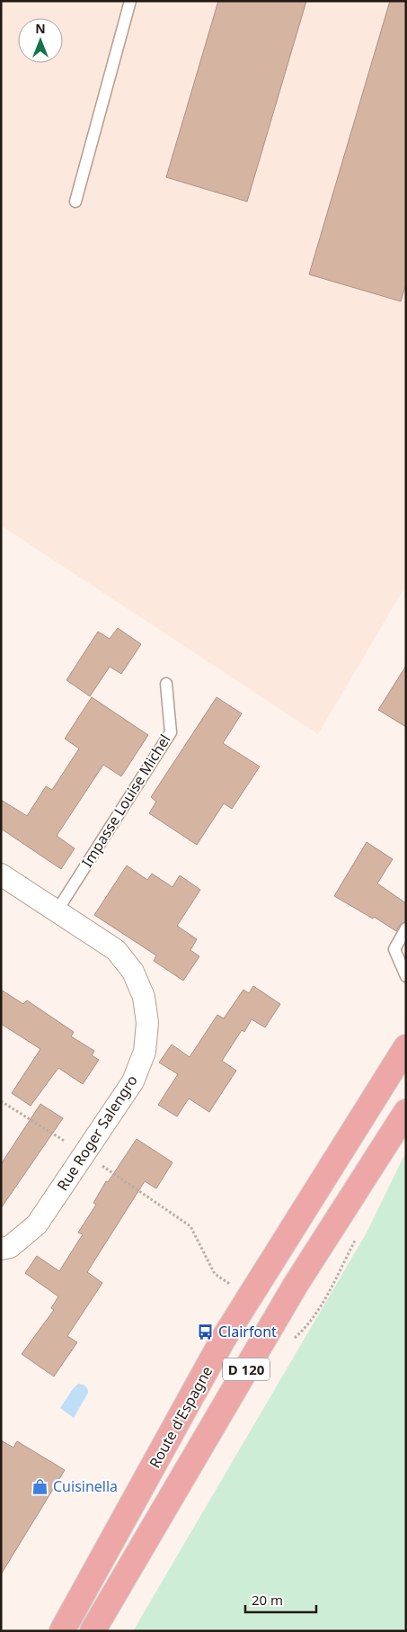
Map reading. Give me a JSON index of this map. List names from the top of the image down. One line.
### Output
{"streets":{"main road":["D 120","Route d'Espagne"],"street":["Rue Roger Salengro"],"lane":["Impasse Louise Michel"]},"crossings":[["Impasse Louise Michel","Rue Roger Salengro"]],"places":{"bus stop":["Clairfont"],"shop":["Cuisinella"]},"scale_bar":"20 m","north":"top"}
